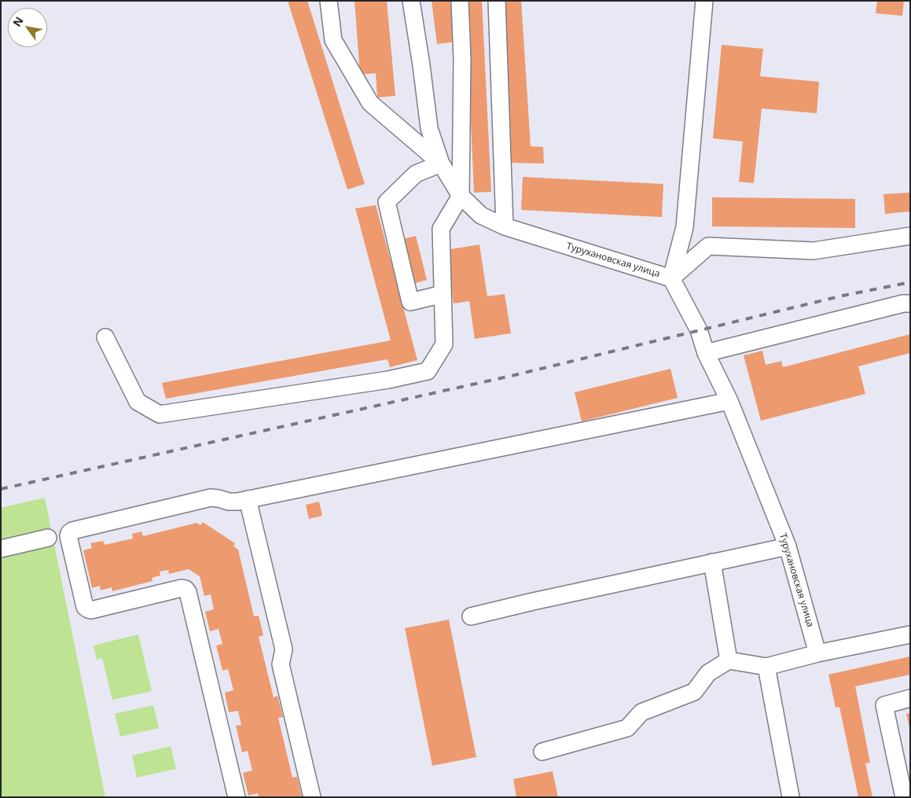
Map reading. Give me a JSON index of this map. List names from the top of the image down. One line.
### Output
{"streets":{"street":["Турухановская улица"]},"north":"top left"}
